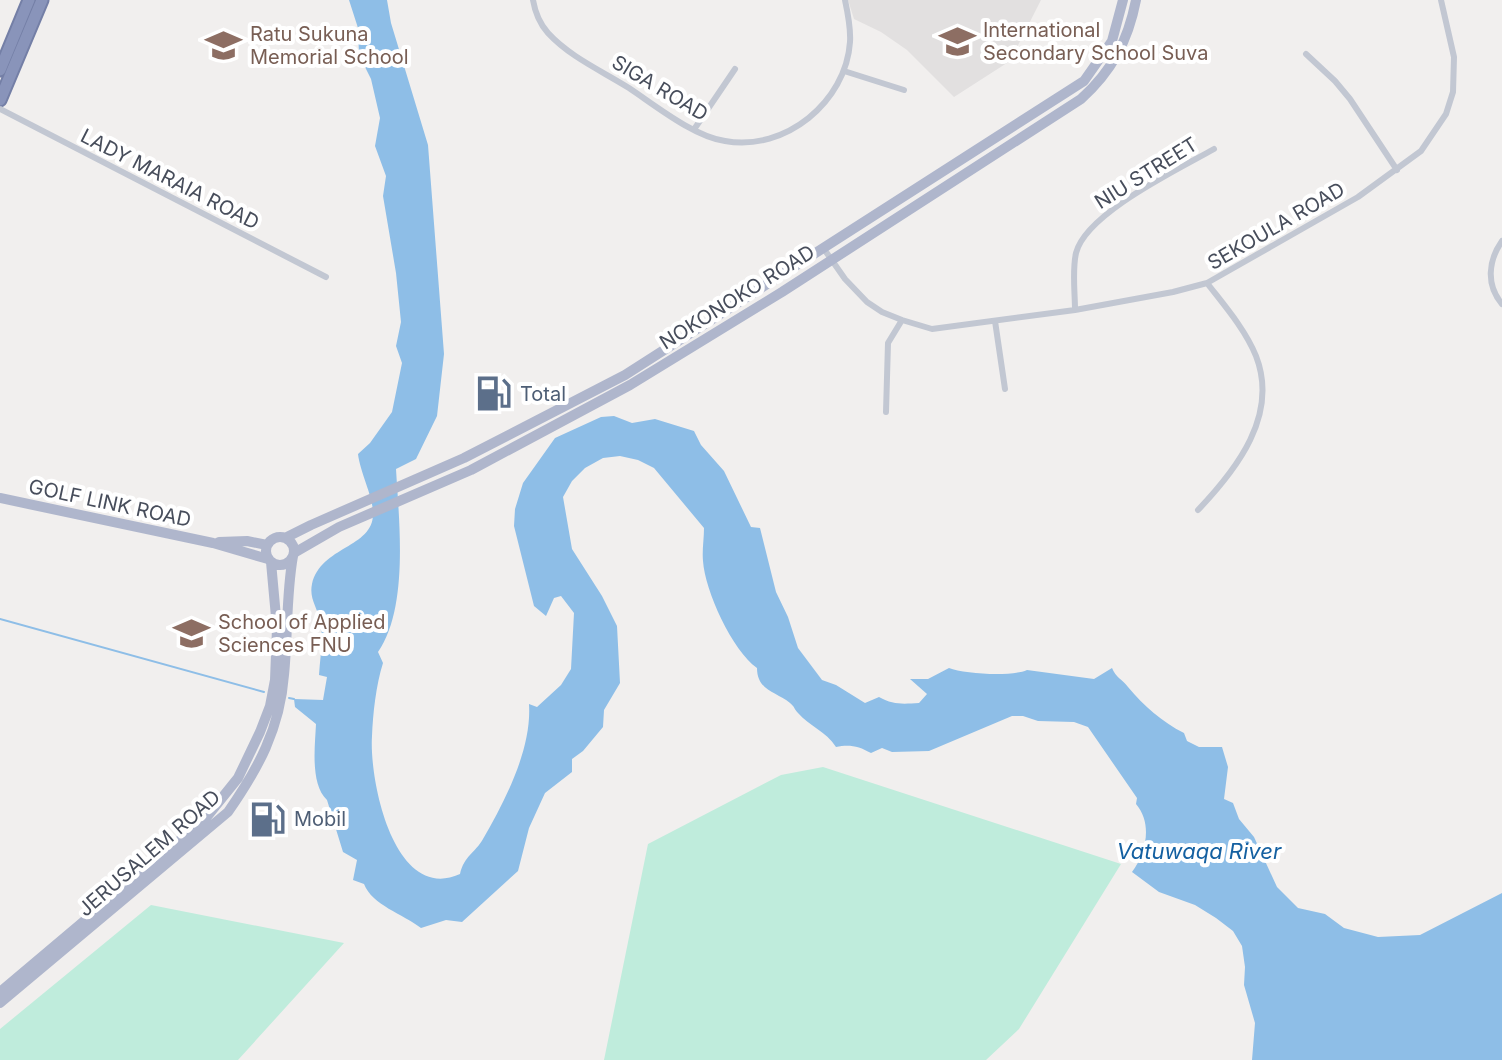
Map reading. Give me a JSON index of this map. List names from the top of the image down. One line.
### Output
{"streets":{"main road":["NOKONOKO ROAD","GOLF LINK ROAD","JERUSALEM ROAD"],"street":["SIGA ROAD","NIU STREET","LADY MARAIA ROAD","SEKOULA ROAD"]},"crossings":[["NIU STREET","SEKOULA ROAD"],["SEKOULA ROAD","NOKONOKO ROAD"],["NOKONOKO ROAD","GOLF LINK ROAD"],["NOKONOKO ROAD","JERUSALEM ROAD"],["GOLF LINK ROAD","JERUSALEM ROAD"]],"water":["Vatuwaqa River"],"places":{"school or university":["International Secondary School Suva","Ratu Sukuna Memorial School","School of Applied Sciences FNU"],"fuel station":["Total","Mobil"]}}
